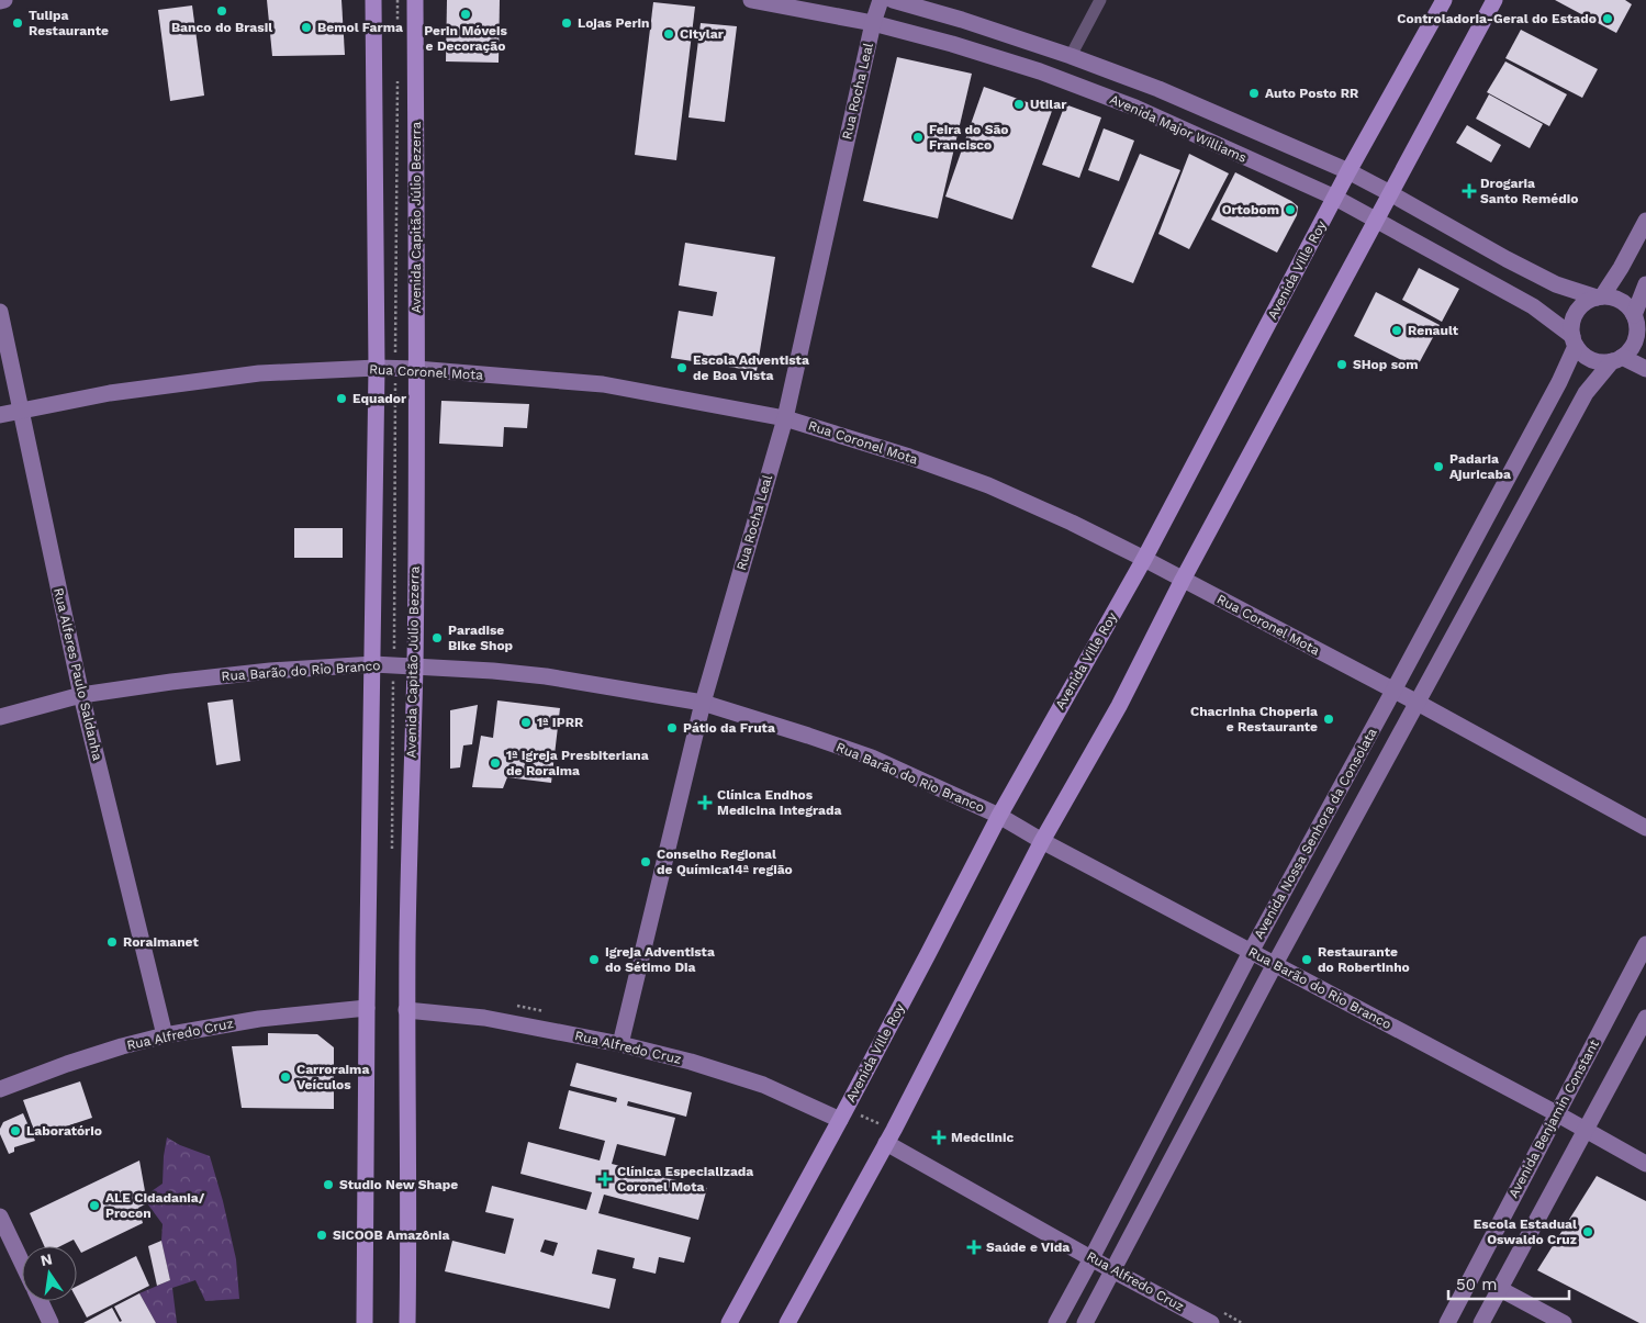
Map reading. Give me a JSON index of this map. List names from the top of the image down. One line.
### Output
{"streets":{"main road":["Avenida Capitão Júlio Bezerra","Avenida Ville Roy"],"street":["Rua Rocha Leal","Avenida Major Williams","Rua Coronel Mota","Rua Barão do Rio Branco","Rua Alferes Paulo Saldanha","Avenida Nossa Senhora da Consolata","Rua Alfredo Cruz","Avenida Benjamin Constant"]},"crossings":[["Rua Rocha Leal","Avenida Major Williams"],["Rua Rocha Leal","Rua Coronel Mota"],["Rua Rocha Leal","Rua Barão do Rio Branco"],["Rua Rocha Leal","Rua Alfredo Cruz"],["Avenida Major Williams","Avenida Ville Roy"],["Avenida Major Williams","Avenida Nossa Senhora da Consolata"],["Avenida Capitão Júlio Bezerra","Rua Coronel Mota"],["Avenida Capitão Júlio Bezerra","Rua Barão do Rio Branco"],["Avenida Capitão Júlio Bezerra","Rua Alfredo Cruz"],["Avenida Ville Roy","Rua Coronel Mota"],["Avenida Ville Roy","Rua Barão do Rio Branco"],["Avenida Ville Roy","Rua Alfredo Cruz"],["Rua Coronel Mota","Rua Alferes Paulo Saldanha"],["Rua Coronel Mota","Avenida Nossa Senhora da Consolata"],["Rua Barão do Rio Branco","Rua Alferes Paulo Saldanha"],["Rua Barão do Rio Branco","Avenida Nossa Senhora da Consolata"],["Rua Barão do Rio Branco","Avenida Benjamin Constant"],["Rua Alferes Paulo Saldanha","Rua Alfredo Cruz"],["Avenida Nossa Senhora da Consolata","Rua Alfredo Cruz"]],"places":{"other":["Banco do Brasil","Perin Móveis e Decoração","Controladoria-Geral do Estado","Tulipa Restaurante","Lojas Perin","Bemol Farma","Citylar","Auto Posto RR","Utilar","Feira do São Francisco","Ortobom","Renault","SHop som","Escola Adventista de Boa Vista","Equador","Padaria Ajuricaba","Paradise Bike Shop","Chacrinha Choperia e Restaurante","1ª IPRR","Pátio da Fruta","1ª Igreja Presbiteriana de Roraima","Conselho Regional de Química14ª região","Roraimanet","Igreja Adventista do Sétimo Dia","Restaurante do Robertinho","Carroraima Veículos","Laboratório","Studio New Shape","ALE Cidadania/ Procon","Escola Estadual Oswaldo Cruz","SICOOB Amazônia"],"health":["Drogaria Santo Remédio","Clínica Endhos Medicina Integrada","Medclinic","Clínica Especializada Coronel Mota","Saúde e Vida"]},"scale_bar":"50 m","north":"top"}
